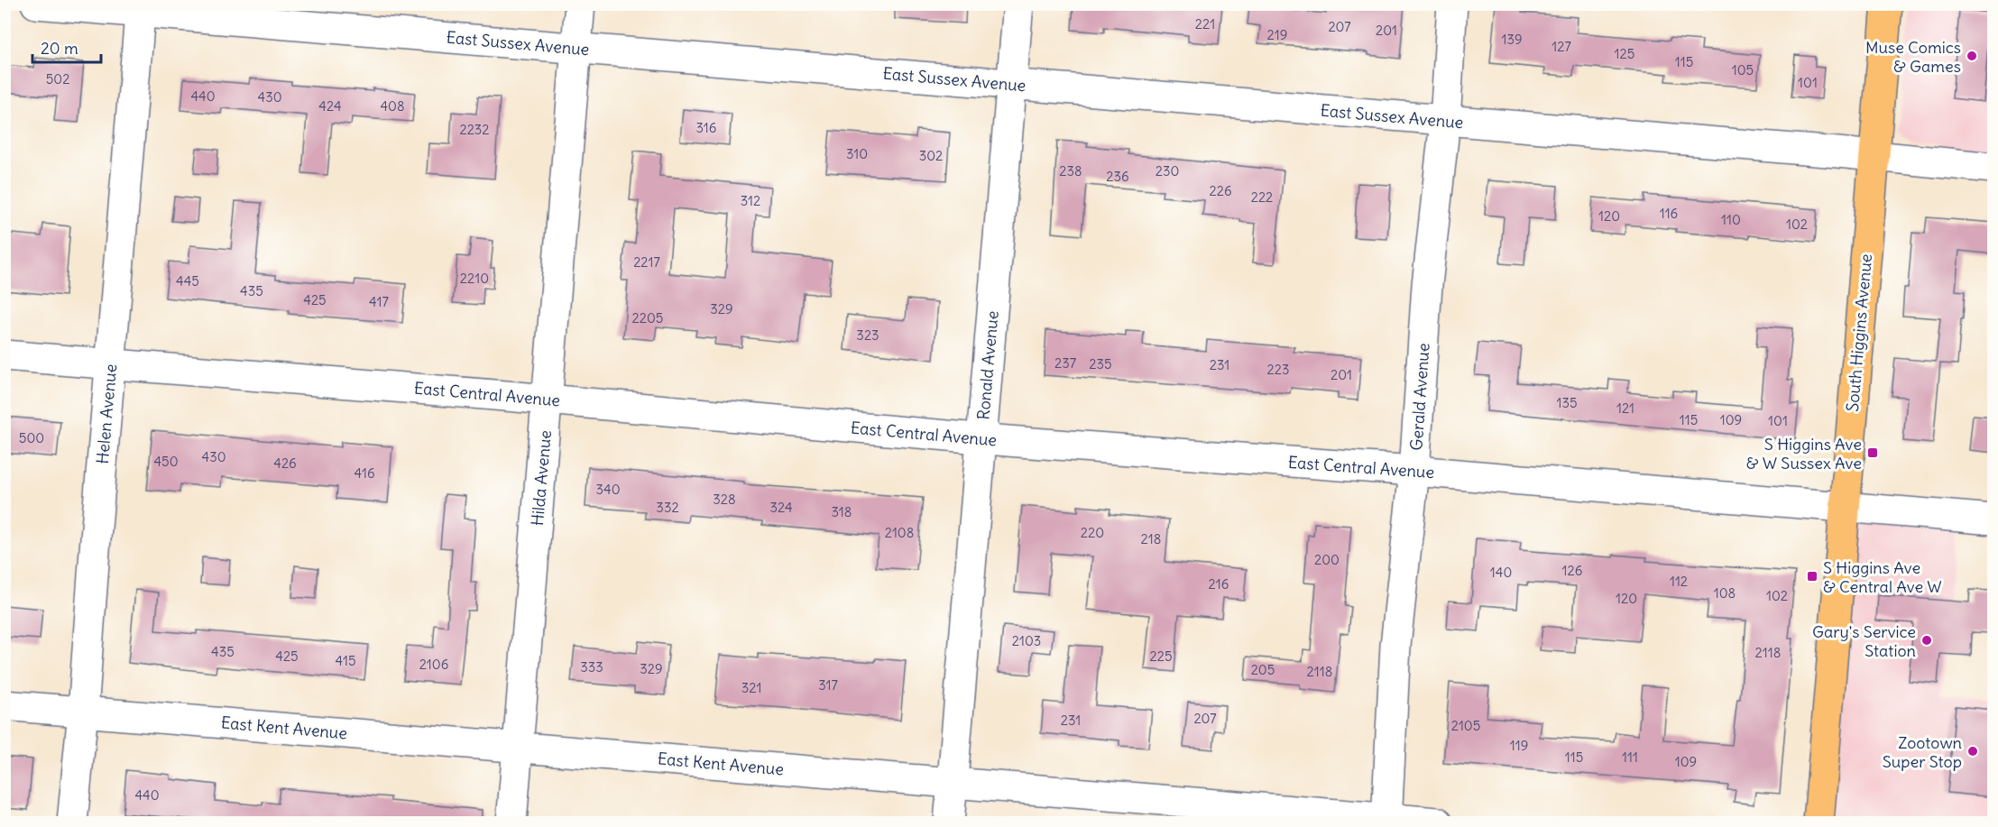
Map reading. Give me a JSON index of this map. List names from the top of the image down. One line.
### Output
{"streets":{"main road":["South Higgins Avenue"],"street":["East Sussex Avenue","Ronald Avenue","East Central Avenue","Gerald Avenue","Helen Avenue","Hilda Avenue","East Kent Avenue"]},"crossings":[["East Sussex Avenue","South Higgins Avenue"],["East Sussex Avenue","Ronald Avenue"],["East Sussex Avenue","Gerald Avenue"],["East Sussex Avenue","Helen Avenue"],["East Sussex Avenue","Hilda Avenue"],["South Higgins Avenue","East Central Avenue"],["Ronald Avenue","East Central Avenue"],["Ronald Avenue","East Kent Avenue"],["East Central Avenue","Gerald Avenue"],["East Central Avenue","Helen Avenue"],["East Central Avenue","Hilda Avenue"],["Gerald Avenue","East Kent Avenue"],["Helen Avenue","East Kent Avenue"],["Hilda Avenue","East Kent Avenue"]],"places":{"other":["Muse Comics & Games","Gary's Service Station","Zootown Super Stop"],"transit":["S Higgins Ave & W Sussex Ave","S Higgins Ave & Central Ave W"]},"house_numbers":["221","207","201","219","139","127","125","115","105","502","101","440","430","424","408","316","2232","310","302","238","230","236","226","222","312","116","120","110","102","2217","2210","445","435","425","417","329","2205","323","237","235","231","223","201","135","121","115","109","101","500","430","450","426","416","340","328","332","324","318","2108","220","218","200","126","140","112","216","108","102","120","2103","435","2118","425","225","415","2106","333","329","205","2118","317","321","207","231","2105","119","115","111","109","440"],"scale_bar":"20 m"}
